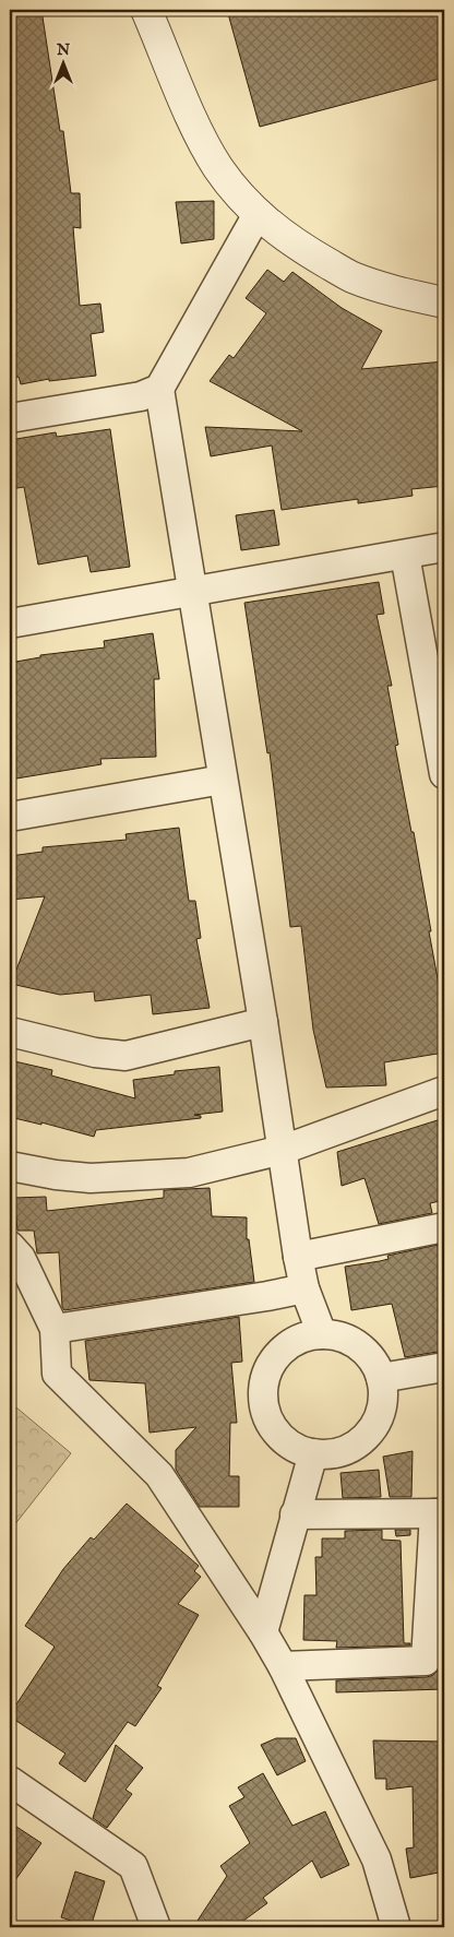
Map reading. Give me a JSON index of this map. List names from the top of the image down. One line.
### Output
{"north":"top"}
